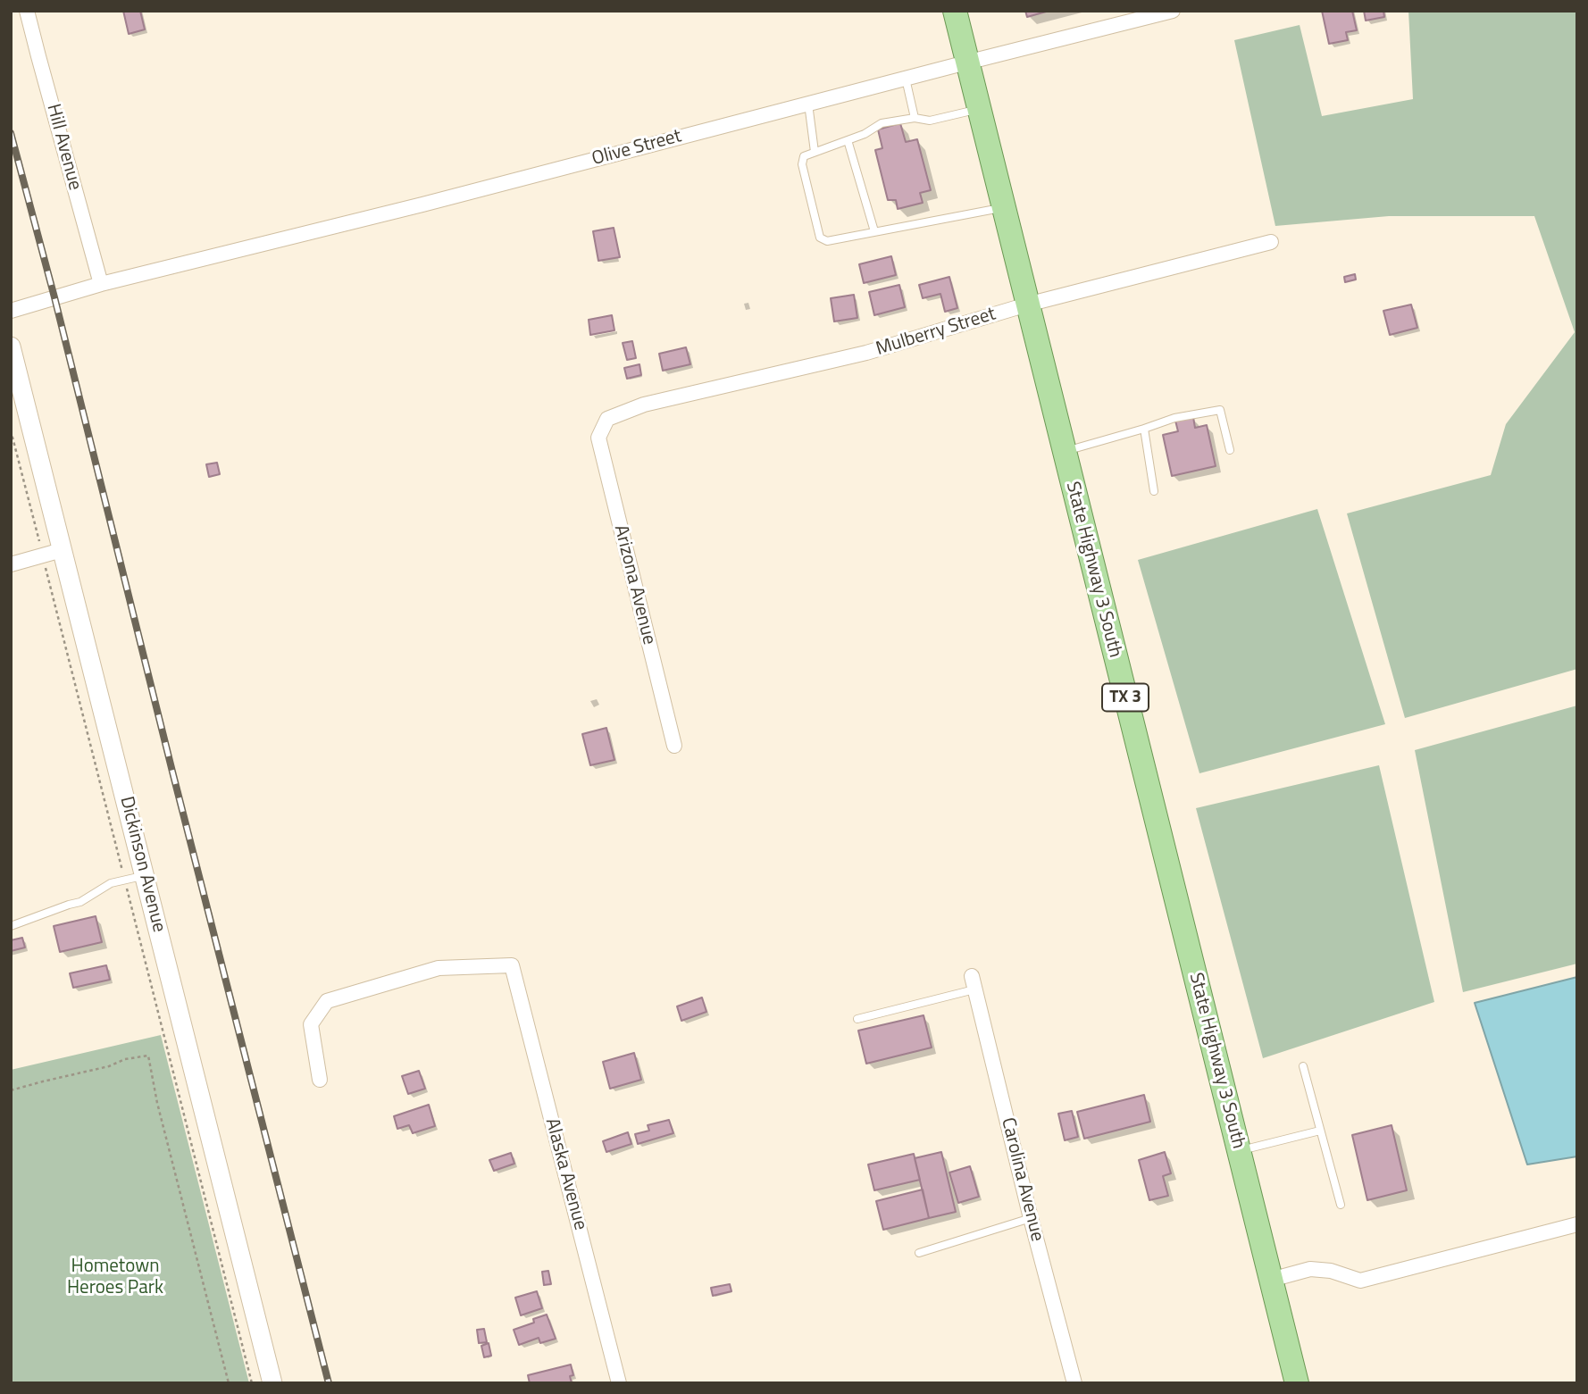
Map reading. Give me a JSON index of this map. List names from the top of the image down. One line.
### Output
{"streets":{"main road":["State Highway 3 South","TX 3"],"street":["Hill Avenue","Olive Street","Mulberry Street","Arizona Avenue","Dickinson Avenue","Alaska Avenue","Carolina Avenue"]},"crossings":[["Hill Avenue","Olive Street"],["Olive Street","State Highway 3 South"],["Mulberry Street","State Highway 3 South"],["Mulberry Street","Arizona Avenue"]],"parks":["Hometown Heroes Park"]}
